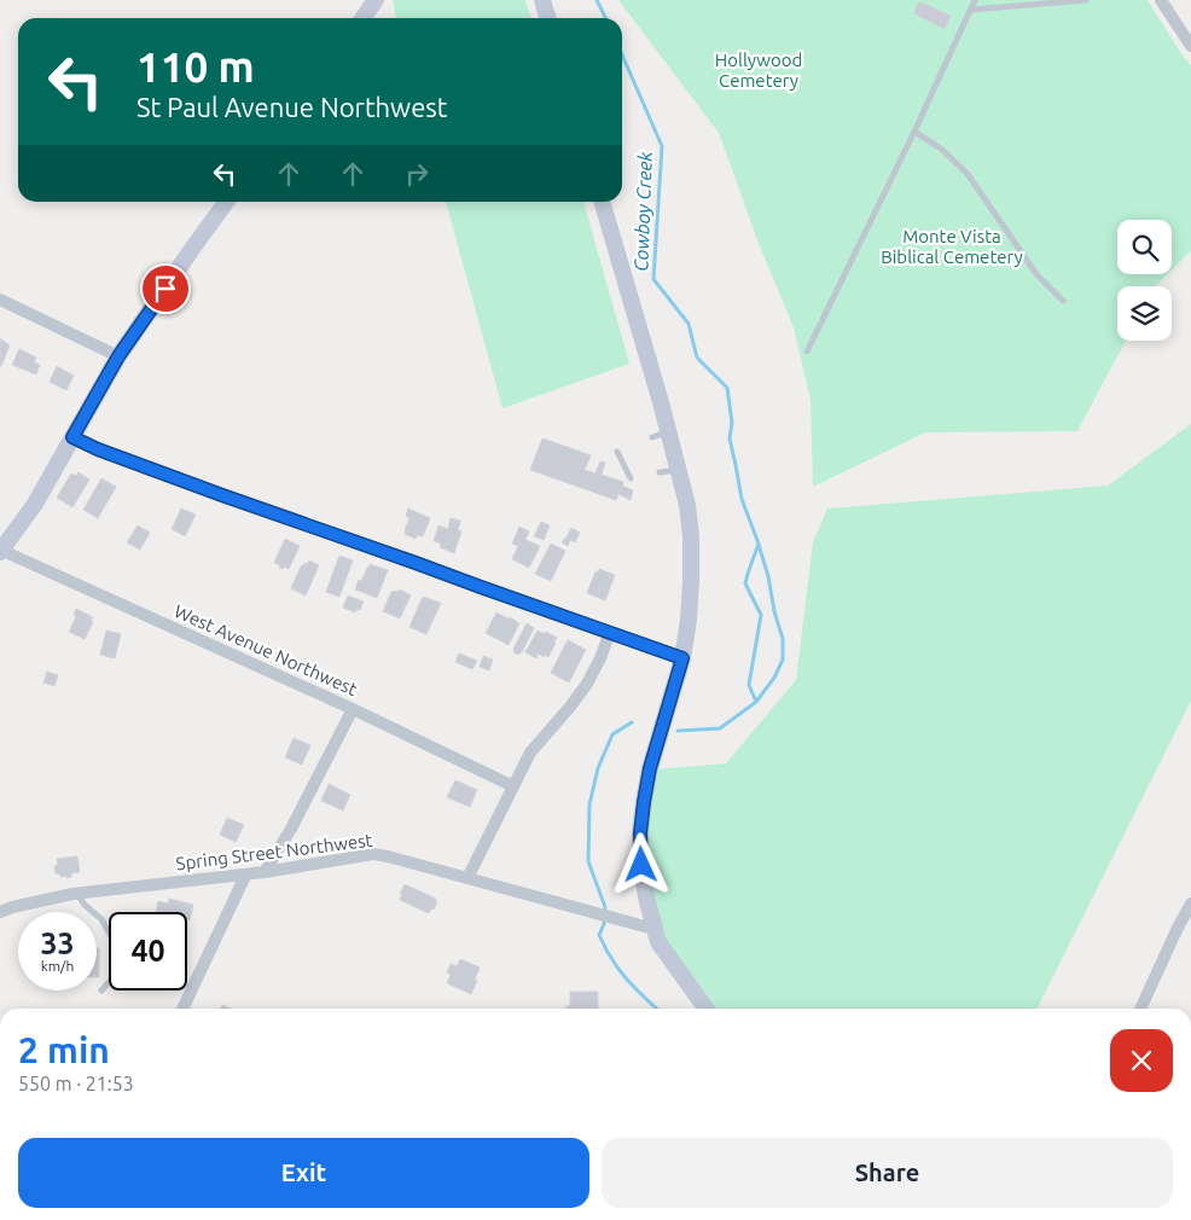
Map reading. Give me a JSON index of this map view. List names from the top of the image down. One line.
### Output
{"streets":{"street":["West Avenue Northwest","Spring Street Northwest"]},"water":["Cowboy Creek"],"parks":["Hollywood Cemetery","Monte Vista Biblical Cemetery"],"page":{"turn":["110 m","St Paul Avenue Northwest"],"speed":"33 km/h","limit":"40","heading":["2 min","550 m · 21:53"],"buttons":["Exit","Share"]}}
